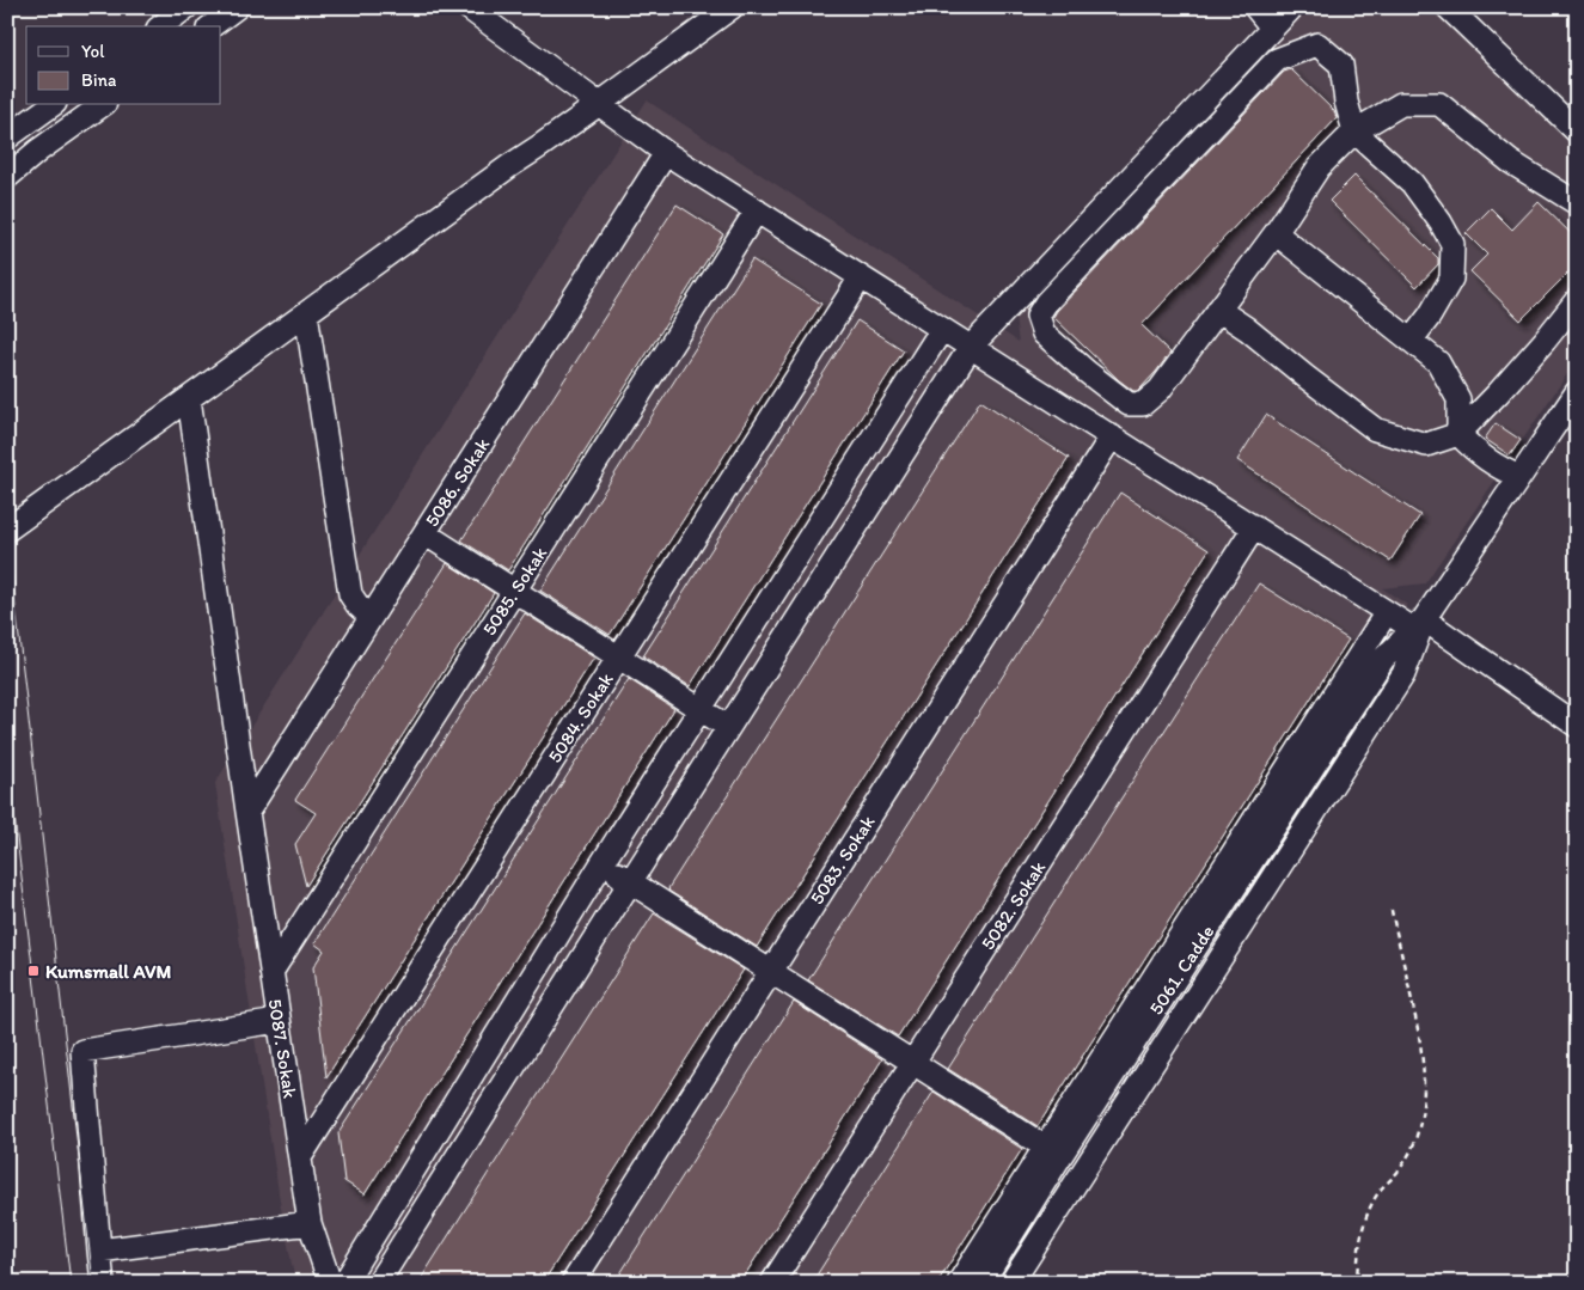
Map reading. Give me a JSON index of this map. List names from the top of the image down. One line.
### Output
{"streets":{"street":["5086. Sokak","5085. Sokak","5084. Sokak","5083. Sokak","5082. Sokak","5061. Cadde","5087. Sokak"]},"crossings":[["5086. Sokak","5087. Sokak"],["5085. Sokak","5087. Sokak"],["5084. Sokak","5087. Sokak"]],"places":{"transit":["Kumsmall AVM"]},"legend":["Yol","Bina"]}
